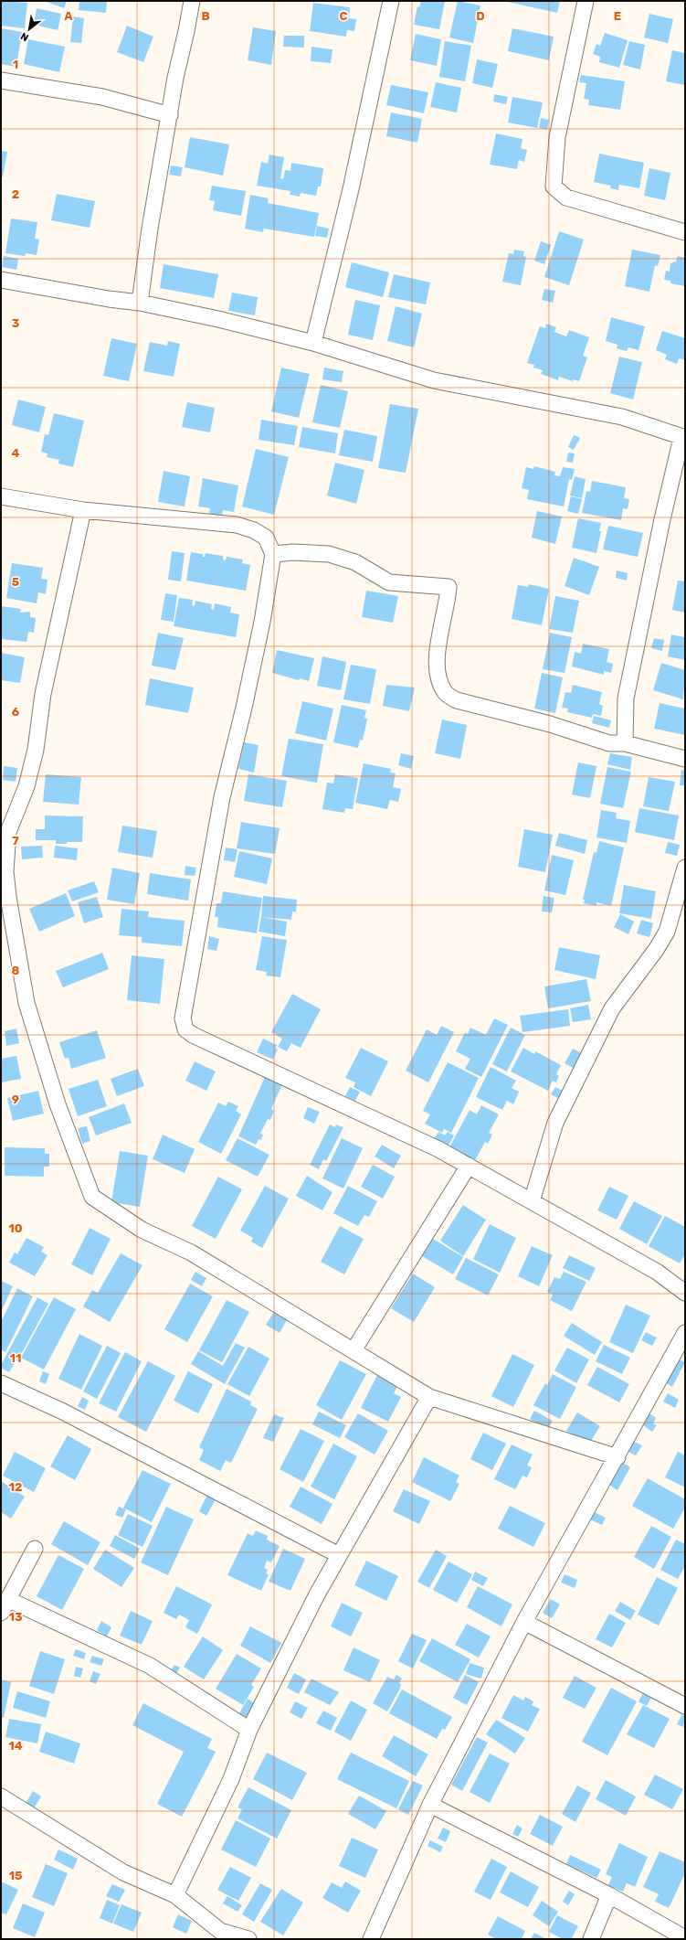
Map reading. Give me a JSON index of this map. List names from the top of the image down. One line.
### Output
{"north":"bottom left","grid":{"columns":["A","B","C","D","E"],"rows":["1","2","3","4","5","6","7","8","9","10","11","12","13","14","15"]}}
